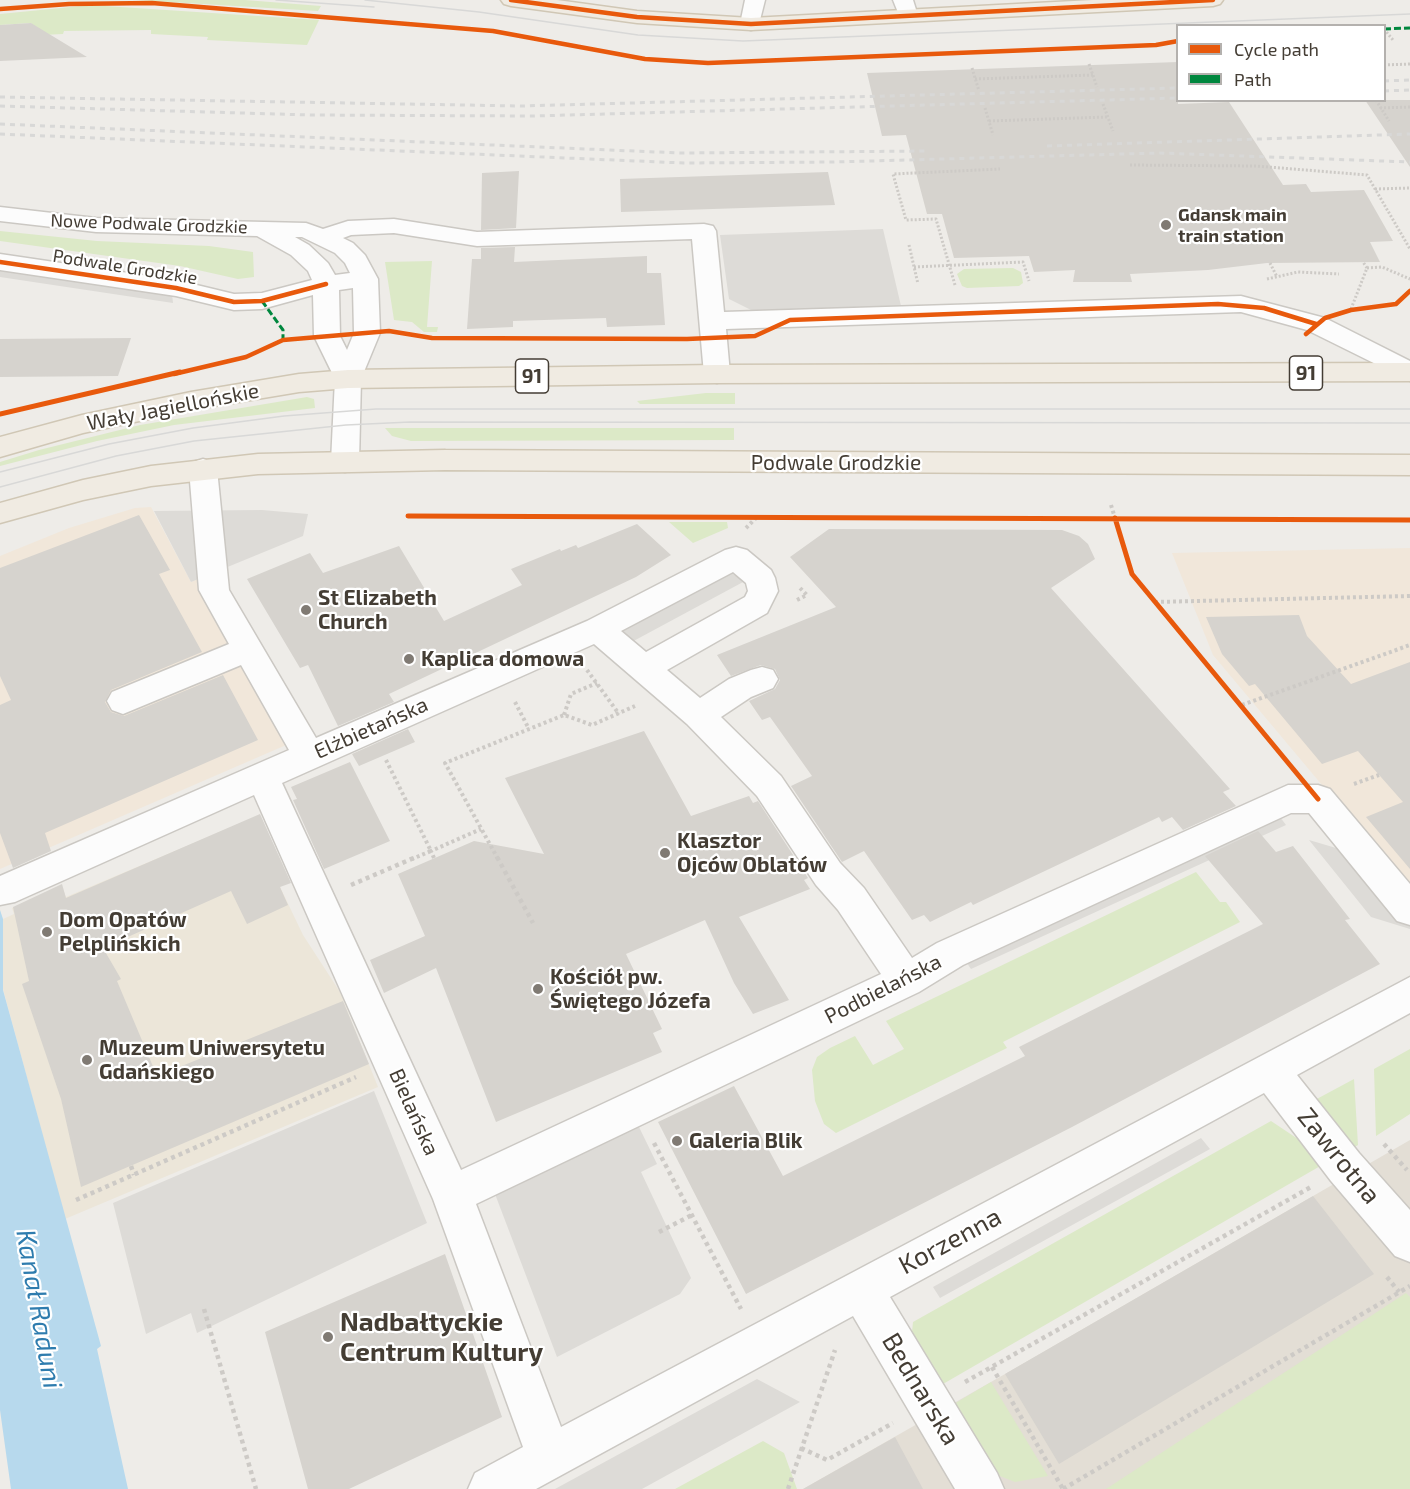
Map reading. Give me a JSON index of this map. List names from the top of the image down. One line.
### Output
{"streets":{"main road":["Podwale Grodzkie","91","Wały Jagiellońskie"],"street":["Nowe Podwale Grodzkie","Elżbietańska","Podbielańska","Bielańska","Zawrotna","Korzenna","Bednarska"]},"crossings":[["Nowe Podwale Grodzkie","Podwale Grodzkie"],["91","Wały Jagiellońskie"],["Elżbietańska","Bielańska"],["Podbielańska","Bielańska"],["Bielańska","Korzenna"],["Zawrotna","Korzenna"],["Korzenna","Bednarska"]],"water":["Kanał Raduni"],"places":["Gdansk main train station","St Elizabeth Church","Kaplica domowa","Klasztor Ojców Oblatów","Dom Opatów Pelplińskich","Kościół pw. Świętego Józefa","Muzeum Uniwersytetu Gdańskiego","Galeria Blik","Nadbałtyckie Centrum Kultury"],"legend":["Cycle path","Path"]}
